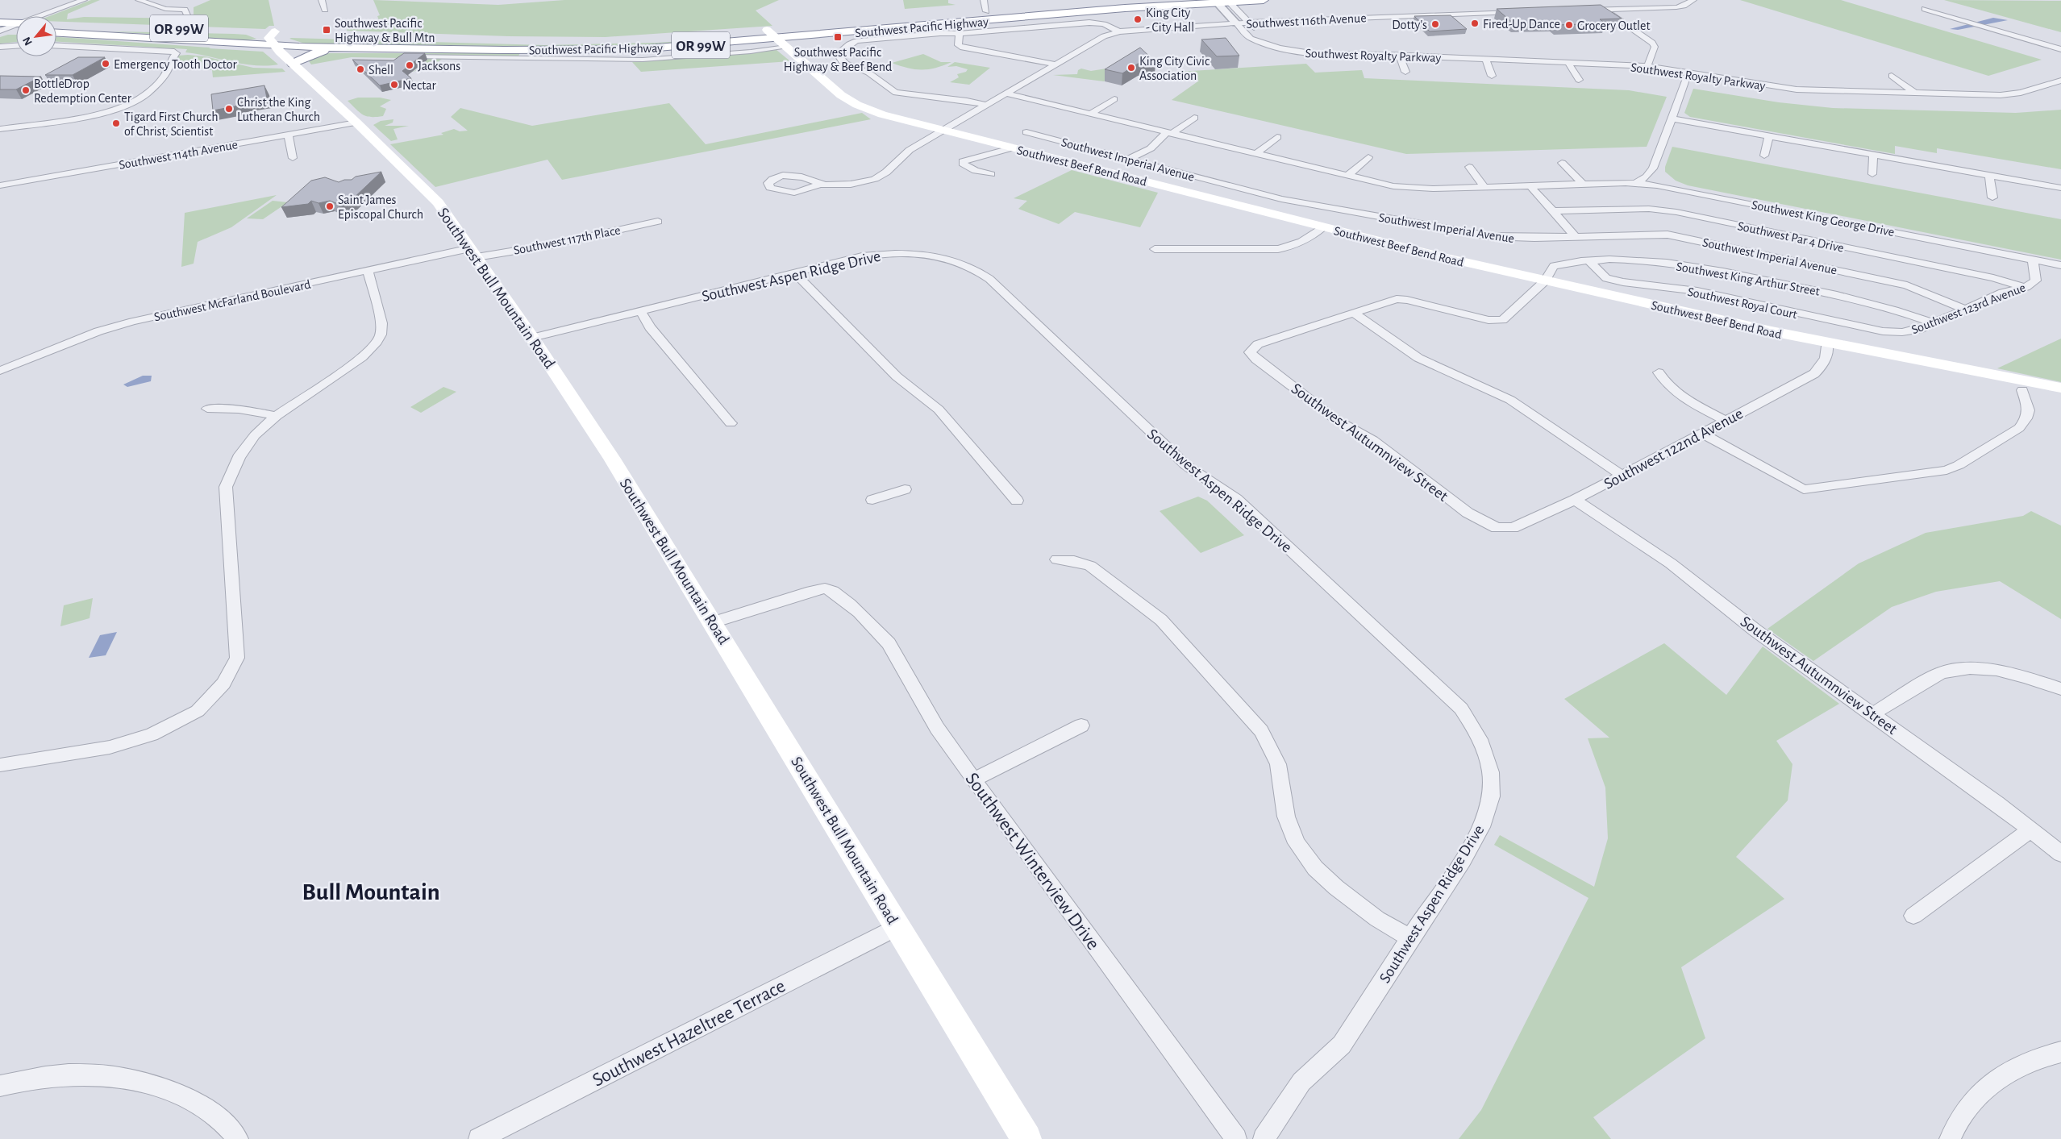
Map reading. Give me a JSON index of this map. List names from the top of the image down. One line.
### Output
{"streets":{"highway":["Southwest Pacific Highway","OR 99W"],"main road":["Southwest Beef Bend Road","Southwest Bull Mountain Road"],"street":["Southwest 116th Avenue","Southwest Royalty Parkway","Southwest 114th Avenue","Southwest Imperial Avenue","Southwest King George Drive","Southwest Par 4 Drive","Southwest 117th Place","Southwest Aspen Ridge Drive","Southwest King Arthur Street","Southwest McFarland Boulevard","Southwest Royal Court","Southwest 123rd Avenue","Southwest Autumnview Street","Southwest 122nd Avenue","Southwest Winterview Drive","Southwest Hazeltree Terrace"]},"crossings":[["Southwest 116th Avenue","Southwest Royalty Parkway"],["Southwest 116th Avenue","Southwest Beef Bend Road"],["Southwest 116th Avenue","Southwest King George Drive"],["Southwest Pacific Highway","Southwest Royalty Parkway"],["Southwest Pacific Highway","Southwest Beef Bend Road"],["Southwest Pacific Highway","Southwest Bull Mountain Road"],["Southwest 114th Avenue","Southwest Bull Mountain Road"],["Southwest Imperial Avenue","Southwest 123rd Avenue"],["Southwest Beef Bend Road","Southwest King Arthur Street"],["Southwest Beef Bend Road","Southwest 122nd Avenue"],["Southwest King George Drive","Southwest 123rd Avenue"],["Southwest Par 4 Drive","Southwest 123rd Avenue"],["Southwest 117th Place","Southwest Bull Mountain Road"],["Southwest 117th Place","Southwest McFarland Boulevard"],["Southwest Aspen Ridge Drive","Southwest Bull Mountain Road"],["Southwest King Arthur Street","Southwest Royal Court"],["Southwest King Arthur Street","Southwest 123rd Avenue"],["Southwest Bull Mountain Road","Southwest McFarland Boulevard"],["Southwest Bull Mountain Road","Southwest Winterview Drive"],["Southwest Bull Mountain Road","Southwest Hazeltree Terrace"],["Southwest Royal Court","Southwest 123rd Avenue"],["Southwest Autumnview Street","Southwest 122nd Avenue"]],"districts":["Bull Mountain"],"places":{"other":["King City - City Hall","Fired-Up Dance","Dotty's","Grocery Outlet","Emergency Tooth Doctor","Jacksons","King City Civic Association","Shell","Nectar","BottleDrop Redemption Center","Christ the King Lutheran Church","Tigard First Church of Christ, Scientist","Saint James Episcopal Church"],"transit":["Southwest Pacific Highway & Bull Mtn","Southwest Pacific Highway & Beef Bend"]},"north":"bottom left"}
